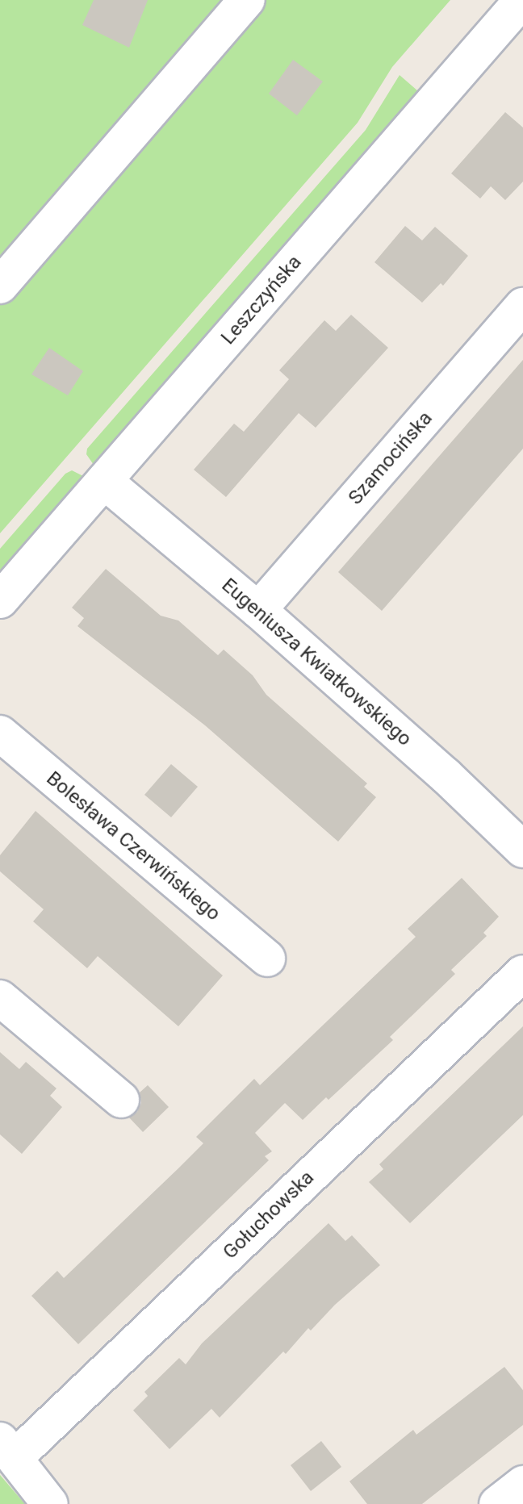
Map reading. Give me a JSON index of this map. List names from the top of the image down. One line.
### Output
{"streets":{"street":["Leszczyńska","Szamocińska","Eugeniusza Kwiatkowskiego","Bolesława Czerwińskiego","Gołuchowska"]},"crossings":[["Leszczyńska","Eugeniusza Kwiatkowskiego"],["Szamocińska","Eugeniusza Kwiatkowskiego"]]}
